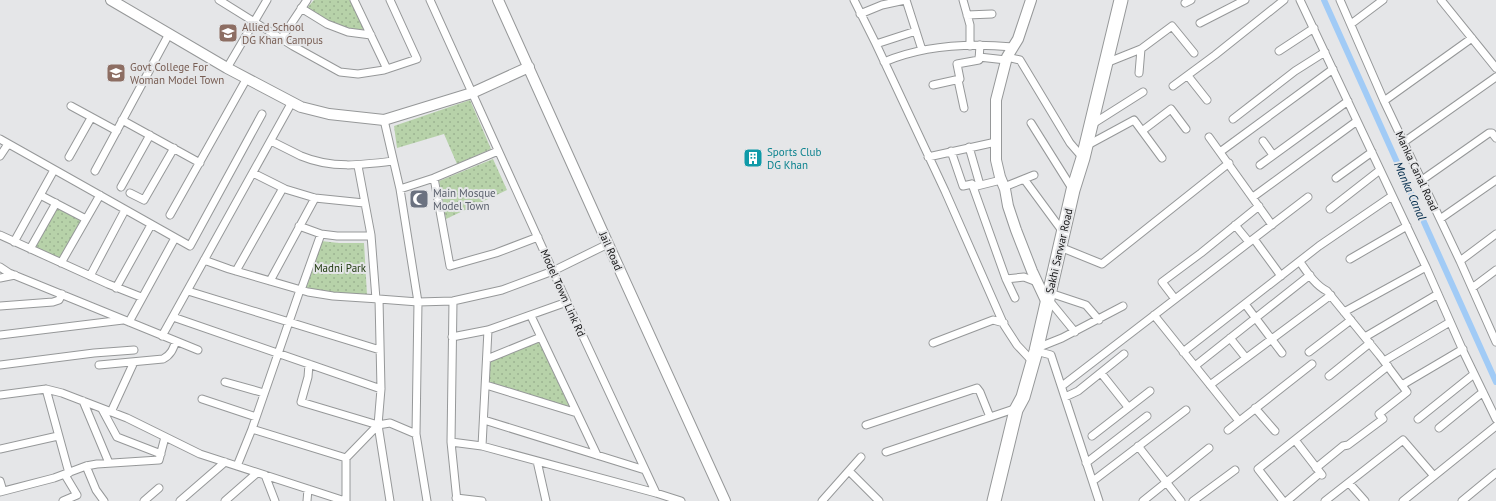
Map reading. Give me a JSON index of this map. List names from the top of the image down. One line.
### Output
{"streets":{"highway":["Sakhi Sarwar Road"],"street":["Manka Canal Road","Jail Road","Model Town Link Rd"]},"water":["Manka Canal"],"parks":["Madni Park"],"places":{"school or university":["Allied School DG Khan Campus","Govt College For Woman Model Town"],"building":["Sports Club DG Khan"],"mosque":["Main Mosque Model Town"]}}
